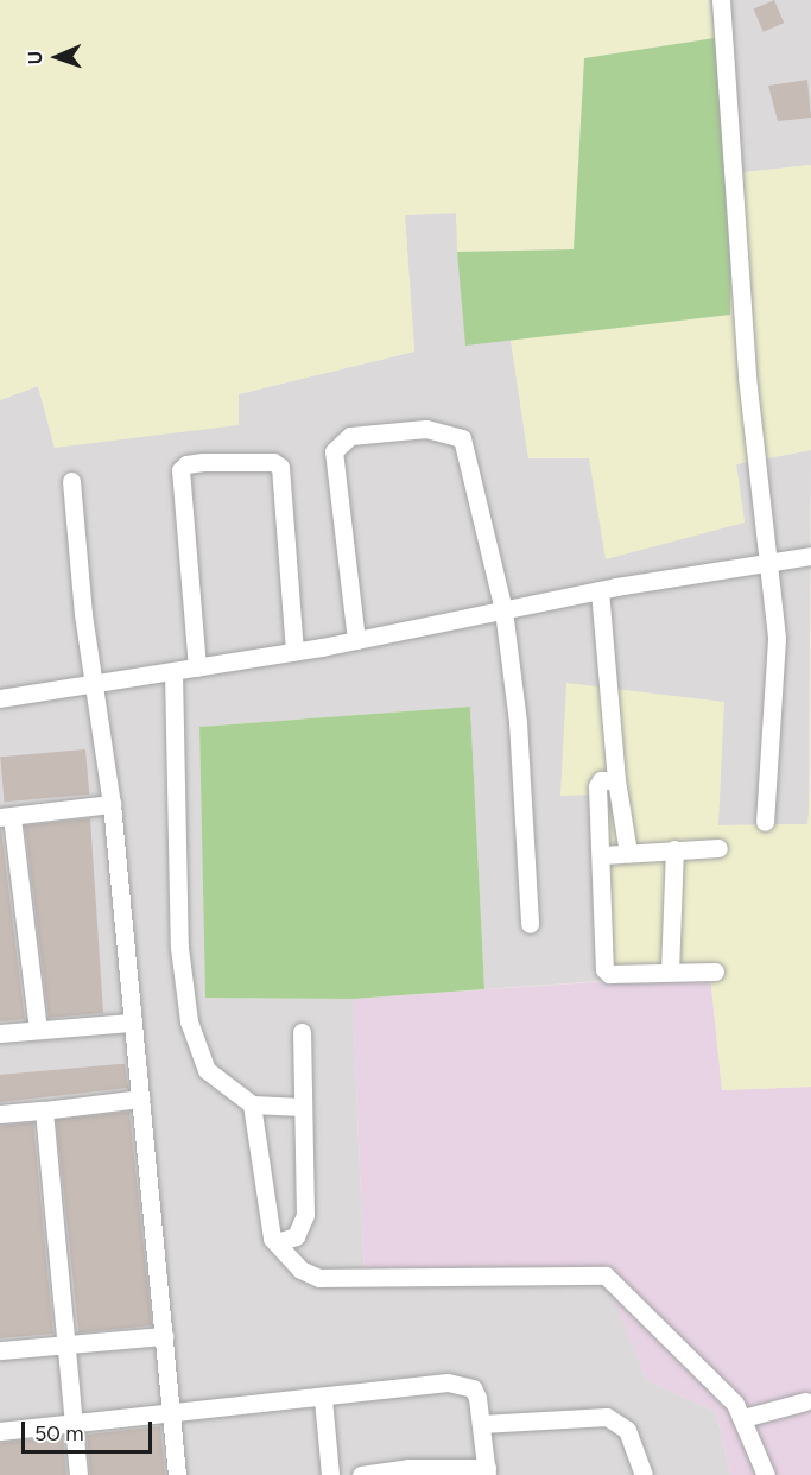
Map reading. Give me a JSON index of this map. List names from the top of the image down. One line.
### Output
{"scale_bar":"50 m","north":"left"}
